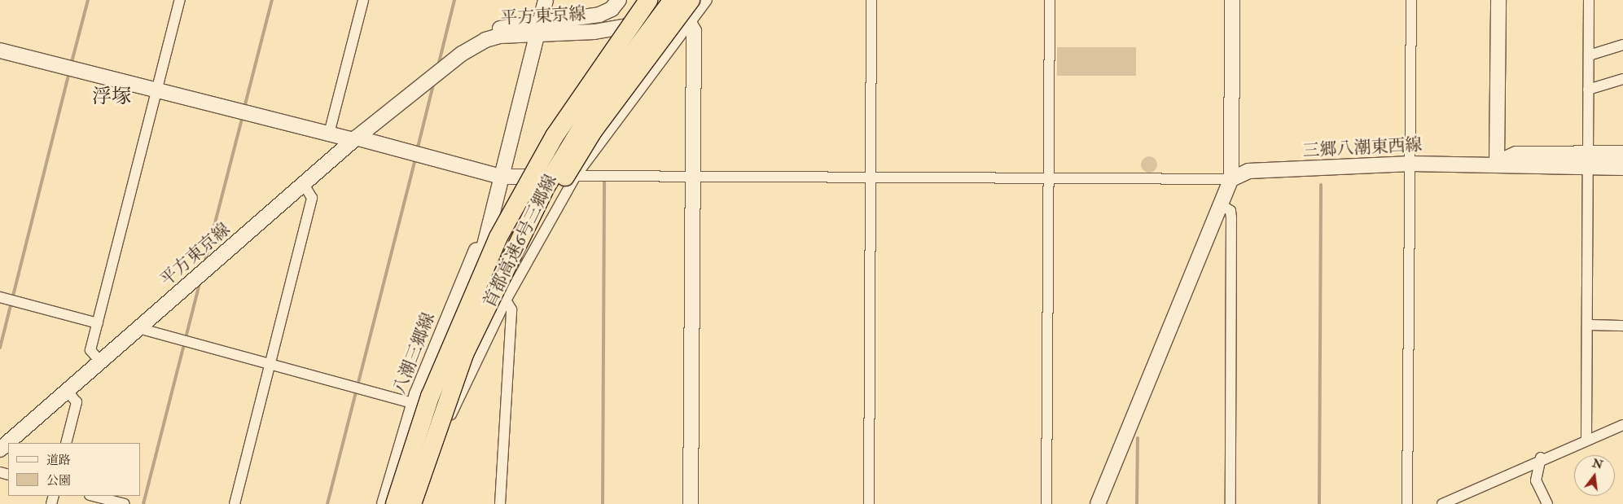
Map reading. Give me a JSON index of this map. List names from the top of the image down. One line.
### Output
{"streets":{"highway":["首都高速6号三郷線"],"street":["平方東京線","三郷八潮東西線","八潮三郷線"]},"crossings":[["平方東京線","八潮三郷線"]],"districts":["浮塚"],"legend":["道路","公園"],"north":"top"}
